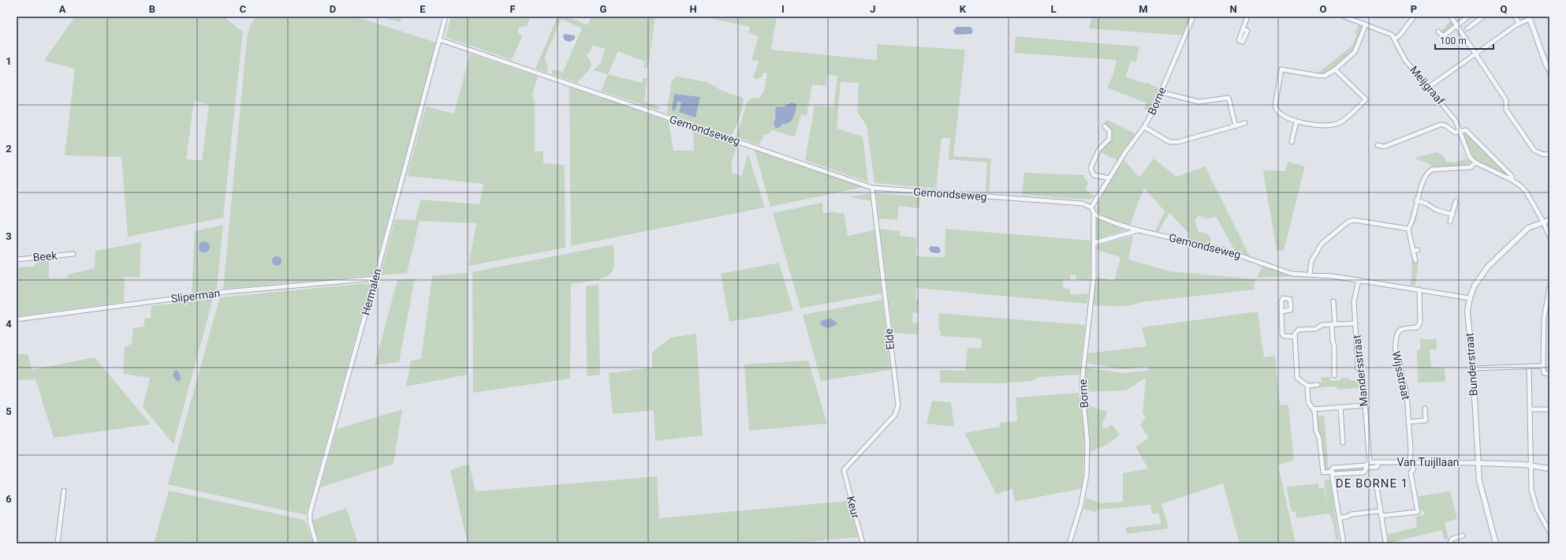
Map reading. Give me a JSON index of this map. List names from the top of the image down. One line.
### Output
{"streets":{"street":["Meijgraaf","Borne","Gemondseweg","Beek","Hermalen","Sliperman","Elde","Bunderstraat","Mandersstraat","Wijsstraat","Van Tuijllaan","Keur"]},"crossings":[["Meijgraaf","Bunderstraat"],["Borne","Gemondseweg"],["Gemondseweg","Hermalen"],["Gemondseweg","Elde"],["Gemondseweg","Bunderstraat"],["Gemondseweg","Mandersstraat"],["Gemondseweg","Wijsstraat"],["Hermalen","Sliperman"],["Elde","Keur"],["Bunderstraat","Van Tuijllaan"],["Mandersstraat","Van Tuijllaan"],["Wijsstraat","Van Tuijllaan"]],"districts":["DE BORNE 1"],"scale_bar":"100 m","grid":{"columns":["A","B","C","D","E","F","G","H","I","J","K","L","M","N","O","P","Q"],"rows":["1","2","3","4","5","6"]}}
